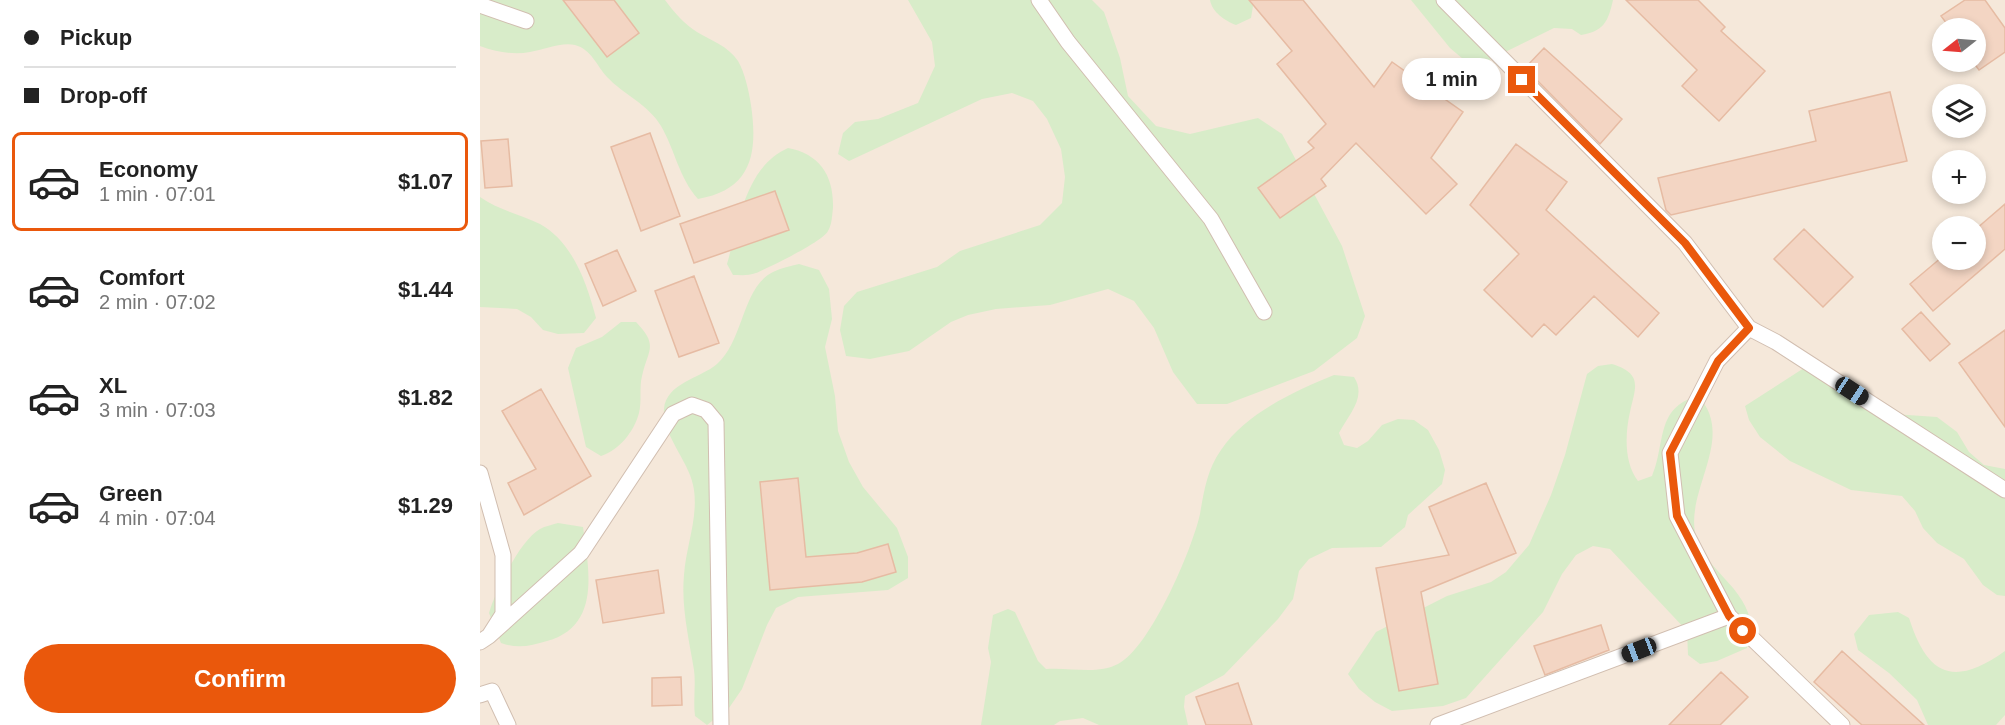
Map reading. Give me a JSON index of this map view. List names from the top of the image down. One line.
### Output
{"north":"left","page":{"banner":["Pickup","Drop-off"],"map_buttons":["+","−"],"bubble":"1 min","list":[{"name":"Economy","note":"1 min · 07:01","value":"$1.07"},{"name":"Comfort","note":"2 min · 07:02","value":"$1.44"},{"name":"XL","note":"3 min · 07:03","value":"$1.82"},{"name":"Green","note":"4 min · 07:04","value":"$1.29"}],"buttons":"Confirm"}}
